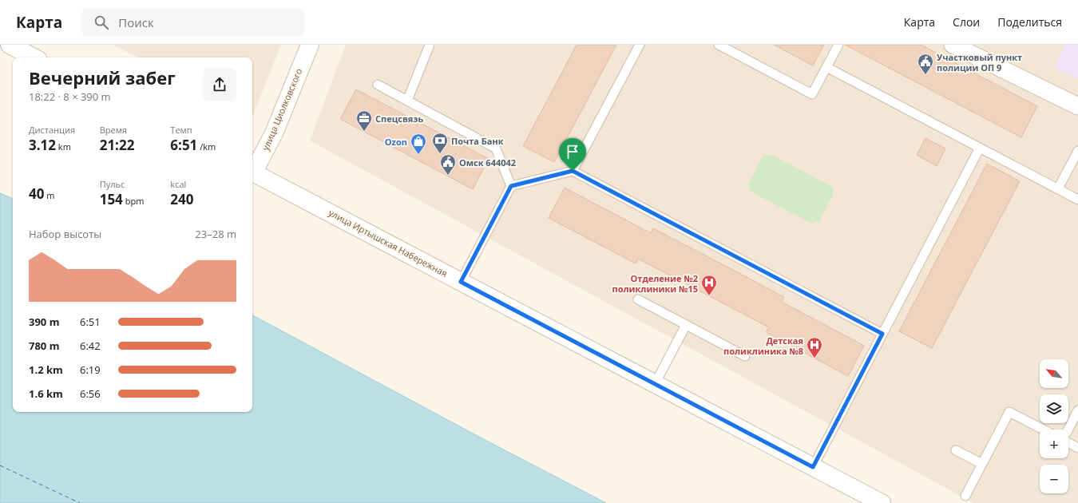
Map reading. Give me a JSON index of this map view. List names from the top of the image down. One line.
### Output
{"streets":{"main road":["улица Циолковского","улица Иртышская Набережная"]},"places":{"public building":["Участковый пункт полиции ОП 9","Омск 644042"],"office":["Спецсвязь"],"bank":["Почта Банк"],"shop":["Ozon"],"hospital":["Отделение №2 поликлиники №15","Детская поликлиника №8"]},"north":"top left","page":{"header":"Карта","search":"Поиск","nav":["Карта","Слои","Поделиться"],"heading":["Вечерний забег","18:22 · 8 × 390 m"],"stats":[["Дистанция","3.12 km"],["Время","21:22"],["Темп","6:51 /km"],["40 m"],["Пульс","154 bpm"],["kcal","240"]],"chart":["Набор высоты","23–28 m"],"list":[{"name":"390 m","note":"6:51"},{"name":"780 m","note":"6:42"},{"name":"1.2 km","note":"6:19"},{"name":"1.6 km","note":"6:56"}],"map_buttons":["+","−"]}}
